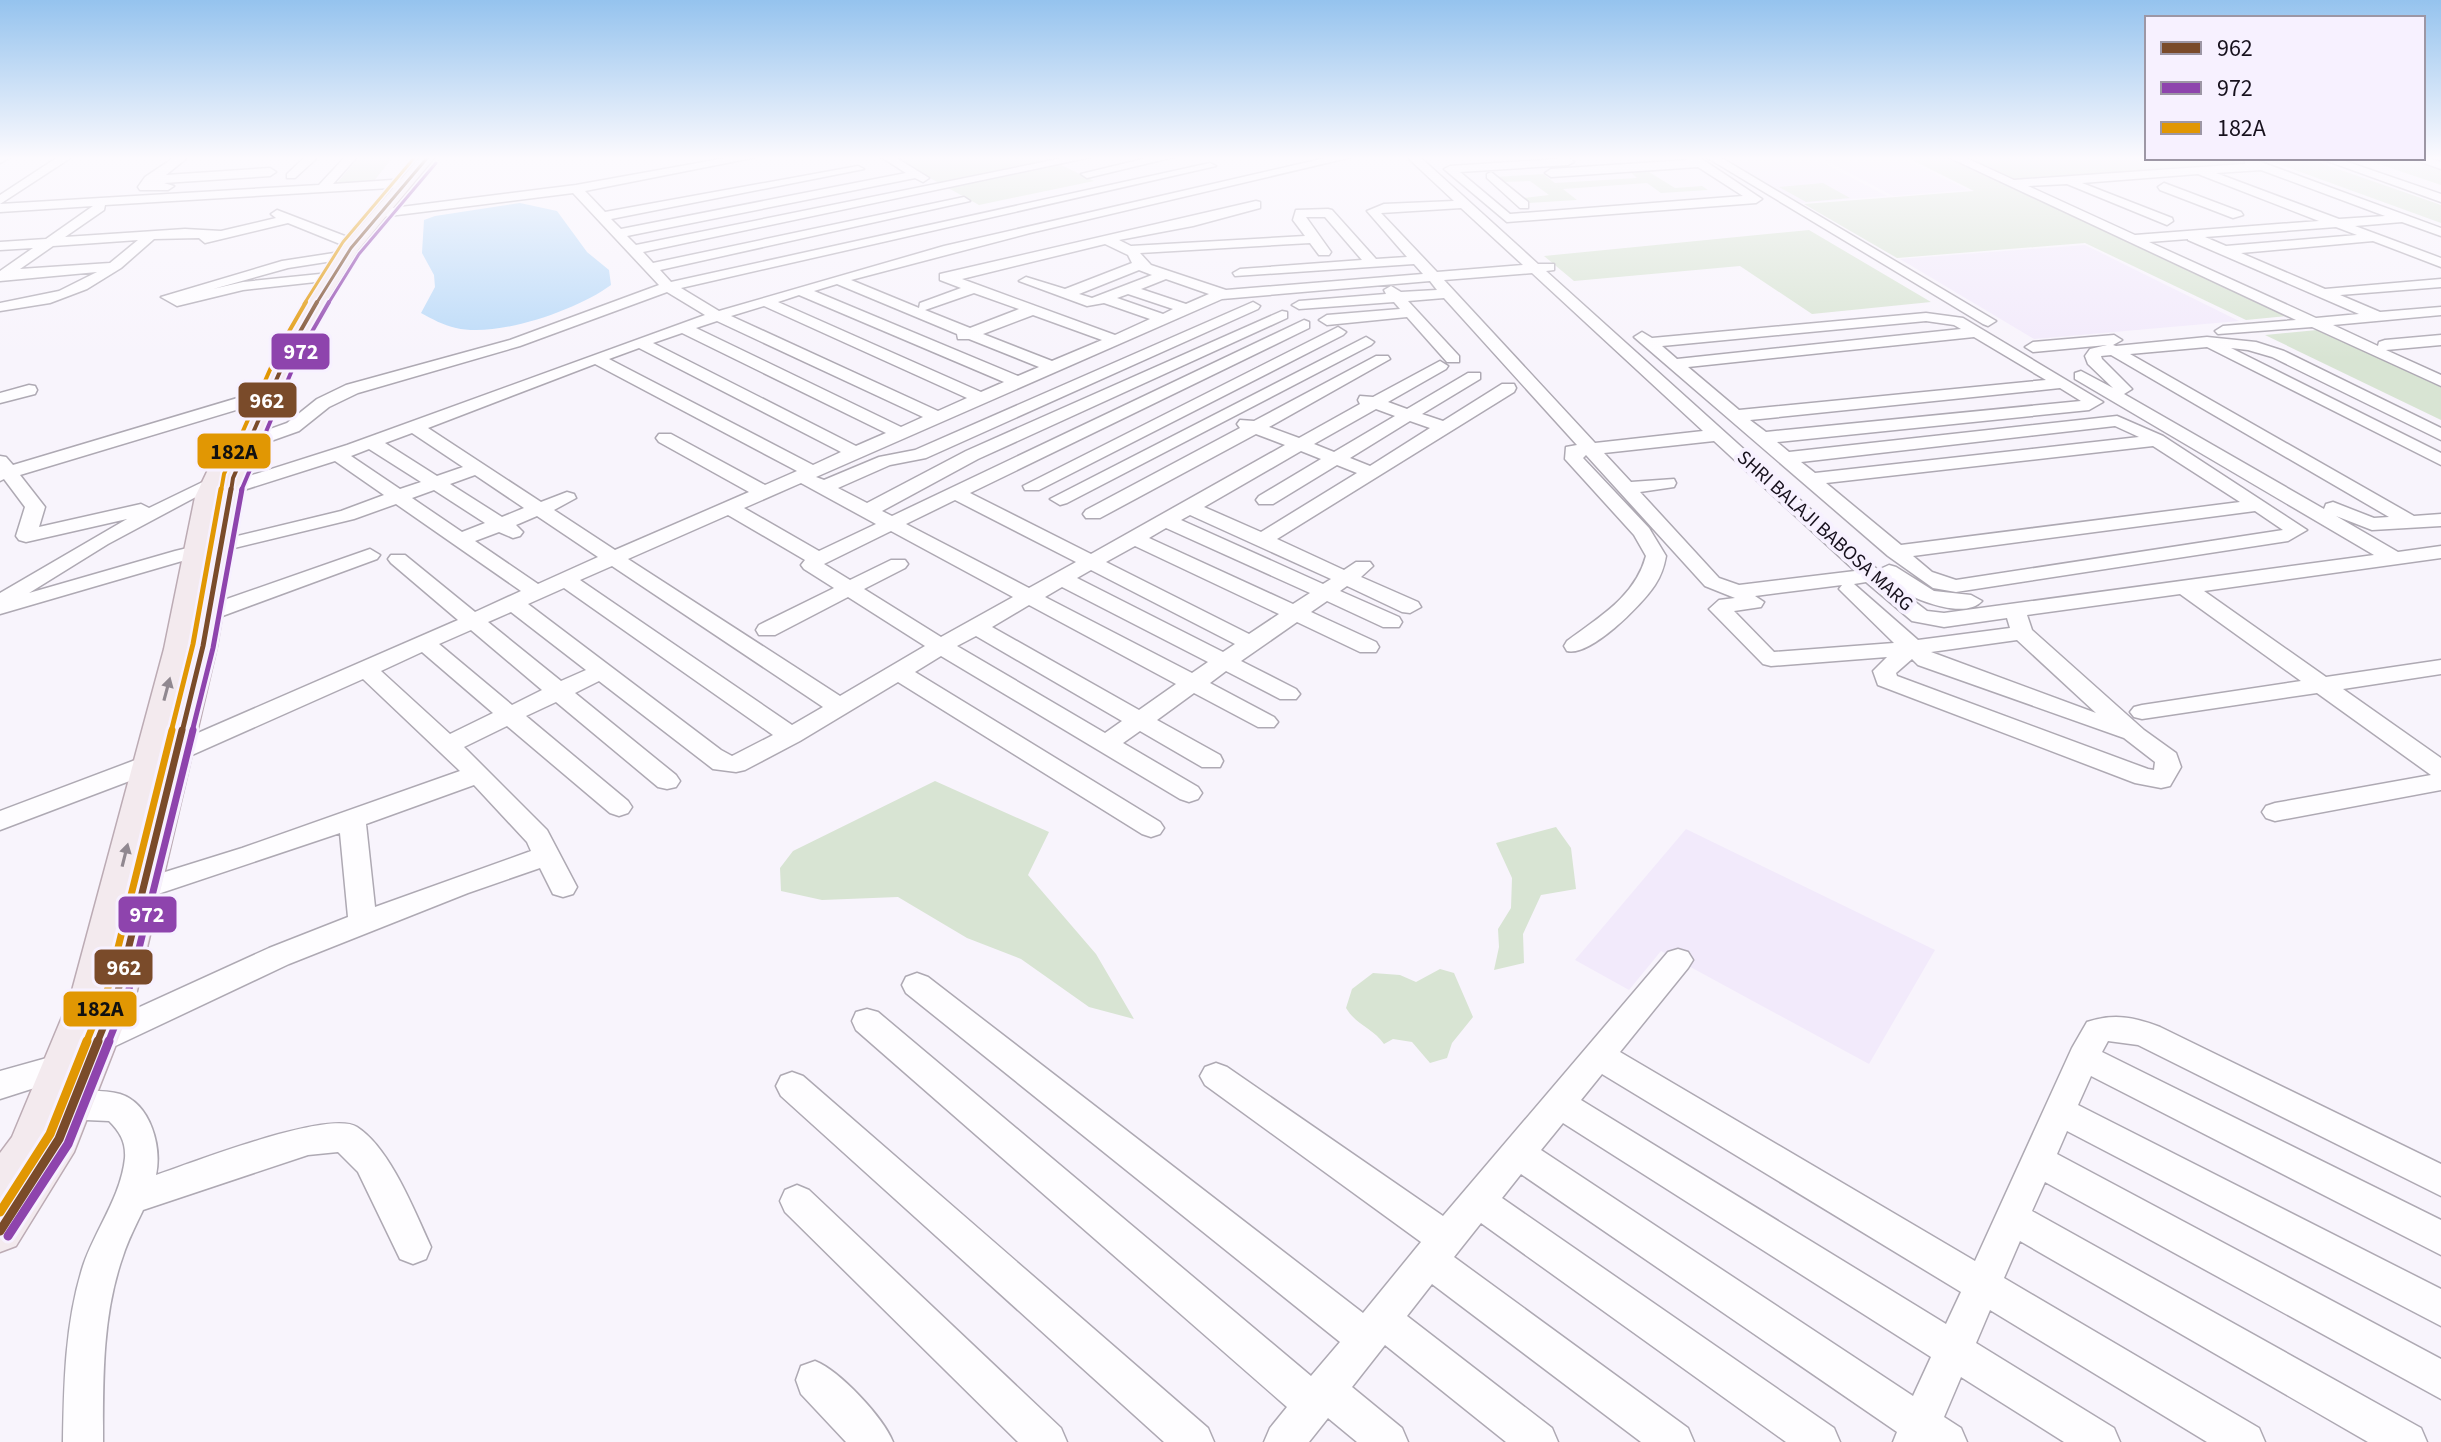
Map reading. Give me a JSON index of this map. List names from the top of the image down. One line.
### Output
{"streets":{"street":["SHRI BALAJI BABOSA MARG"]},"lines":["transit line 962","transit line 972","transit line 182A"],"legend":["962","972","182A"]}
